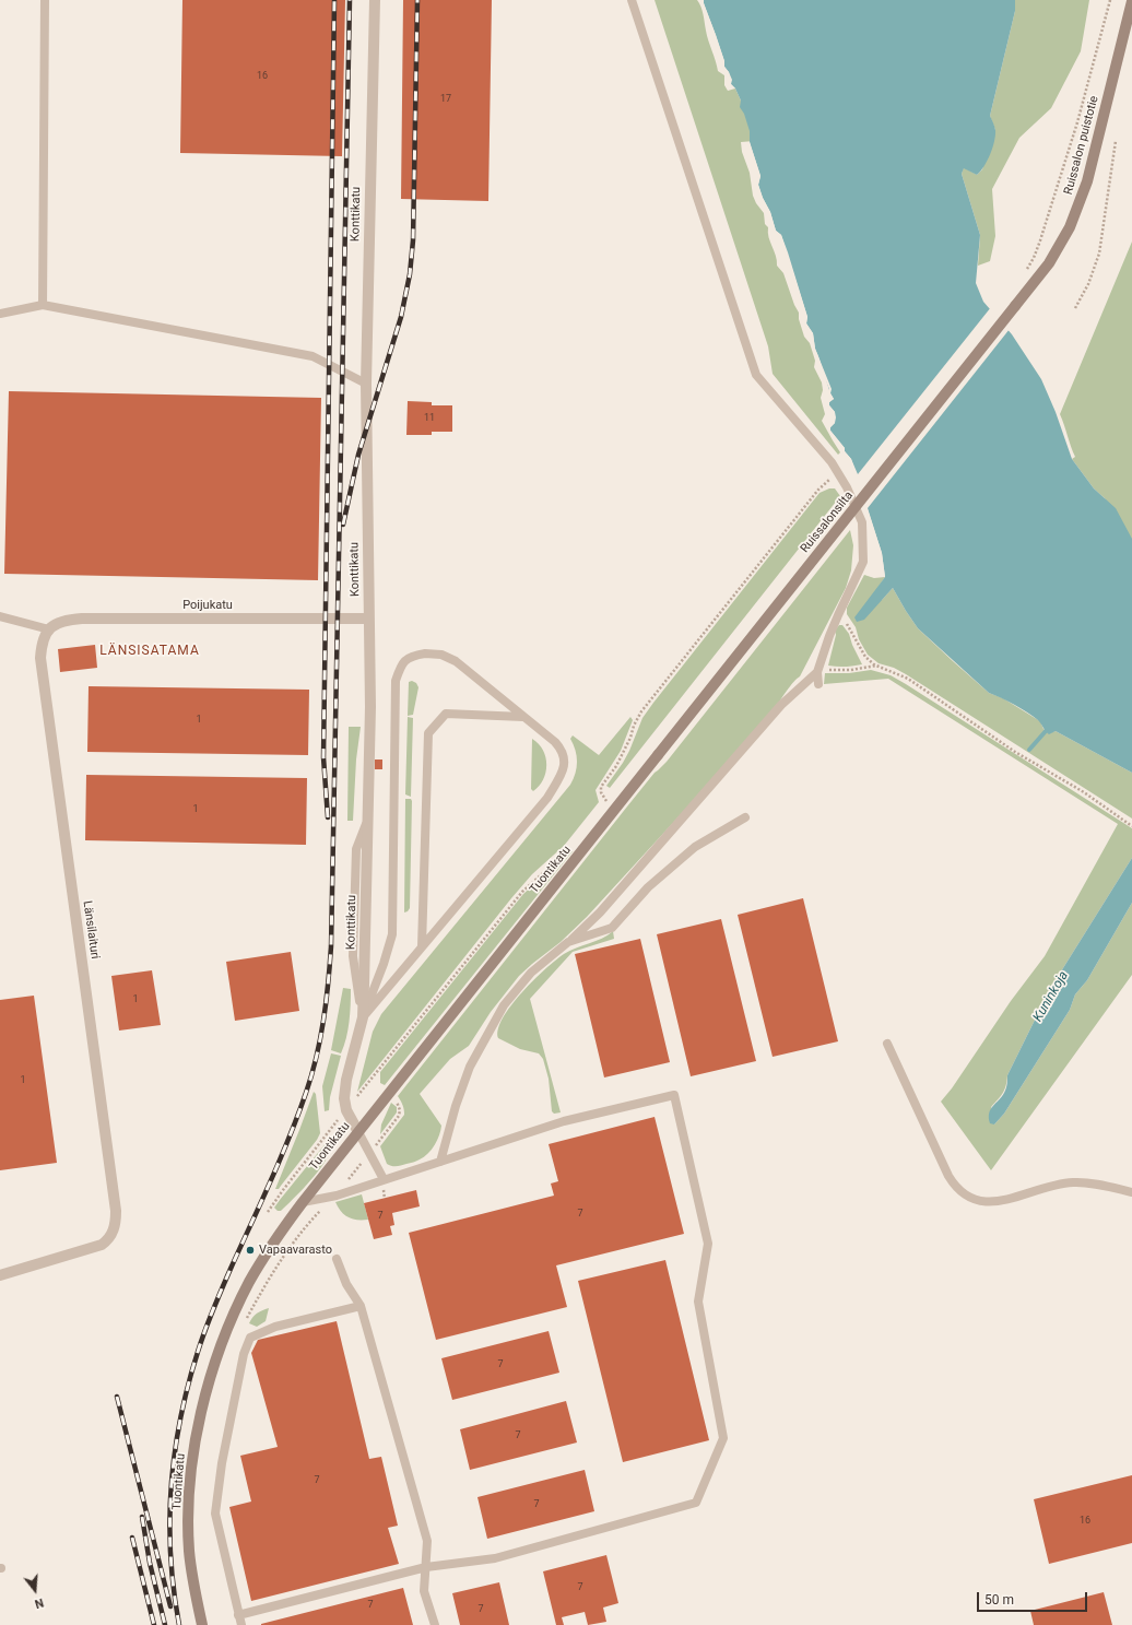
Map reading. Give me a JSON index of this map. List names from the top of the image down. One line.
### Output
{"streets":{"street":["Ruissalon puistotie","Konttikatu","Ruissalonsilta","Poijukatu","Tuontikatu","Länsilaituri"]},"crossings":[["Ruissalon puistotie","Ruissalonsilta"],["Konttikatu","Poijukatu"],["Konttikatu","Tuontikatu"],["Ruissalonsilta","Tuontikatu"],["Poijukatu","Länsilaituri"]],"districts":["LÄNSISATAMA"],"water":["Kuninkoja"],"places":["Vapaavarasto"],"house_numbers":["16","17","11","1","1","1","1","7","7","7","7","7","7","16","7","7","7"],"scale_bar":"50 m","north":"bottom"}
